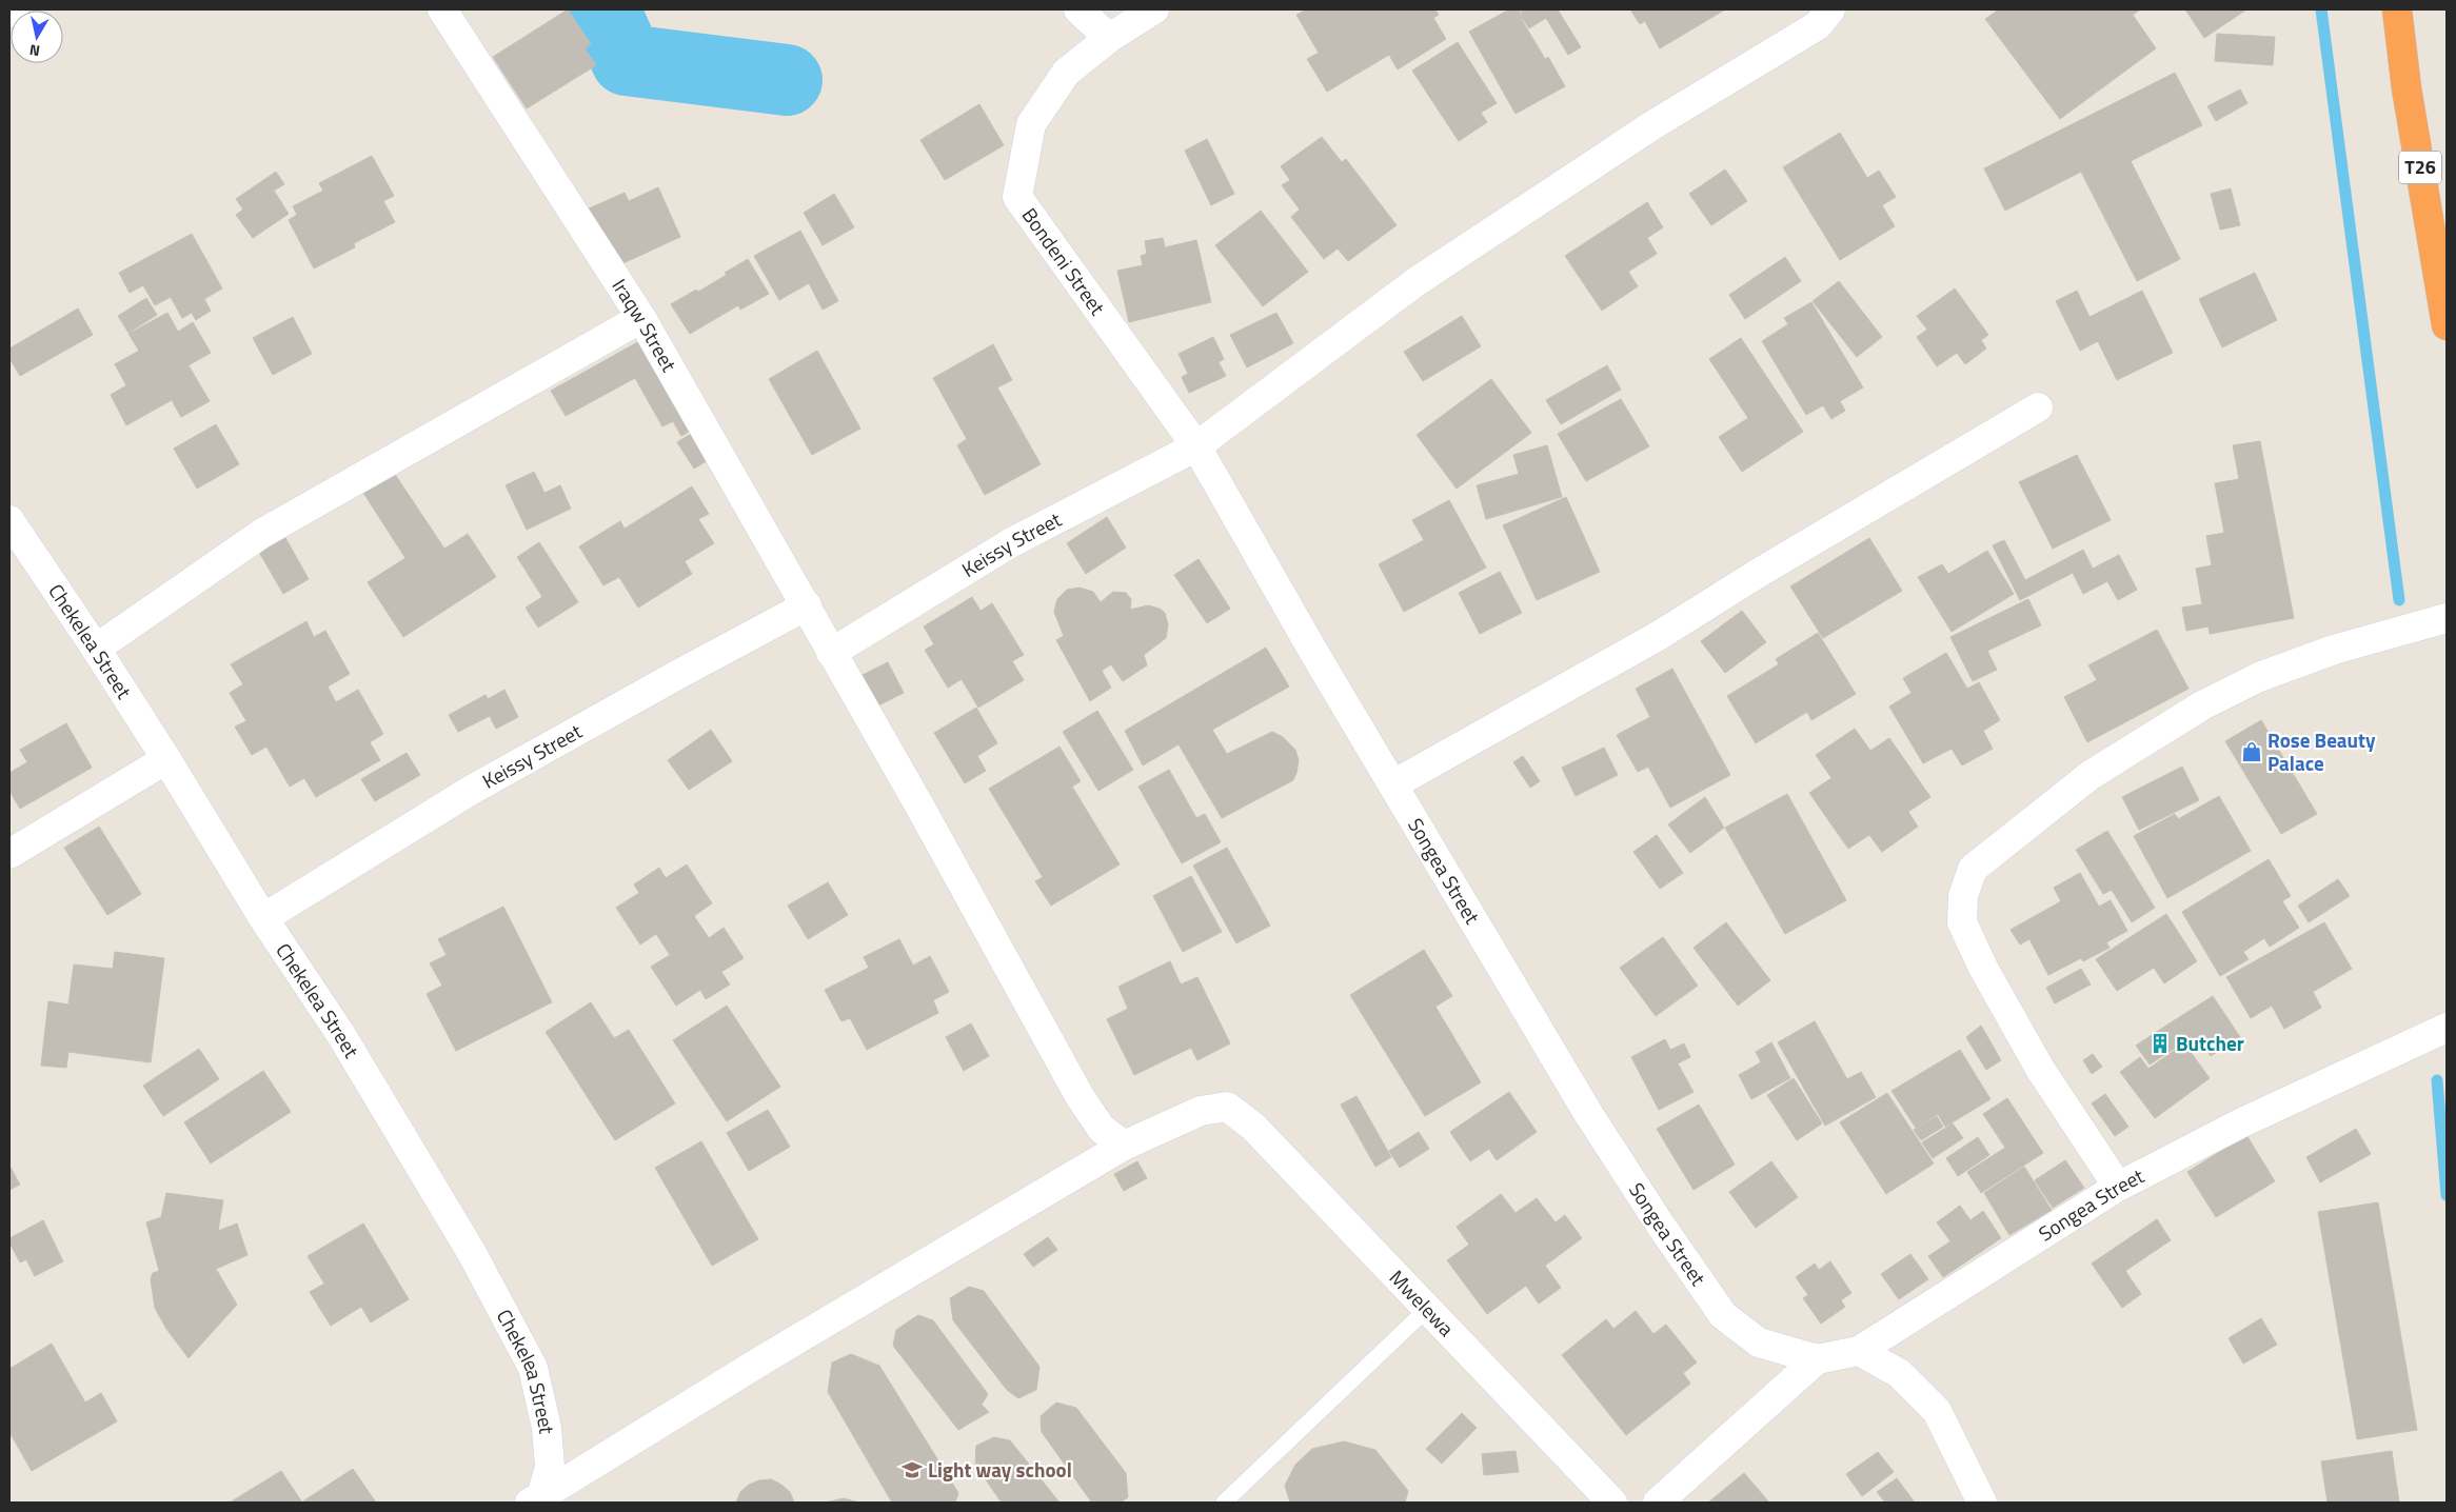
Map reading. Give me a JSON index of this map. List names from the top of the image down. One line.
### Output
{"streets":{"highway":["T26"],"street":["Bondeni Street","Iraqw Street","Keissy Street","Chekelea Street","Songea Street","Mwelewa"]},"crossings":[["Bondeni Street","Keissy Street"],["Bondeni Street","Songea Street"],["Iraqw Street","Keissy Street"],["Iraqw Street","Mwelewa"],["Keissy Street","Chekelea Street"],["Keissy Street","Songea Street"]],"places":{"shop":["Rose Beauty Palace"],"building":["Butcher"],"school or university":["Light way school"]},"north":"bottom"}
